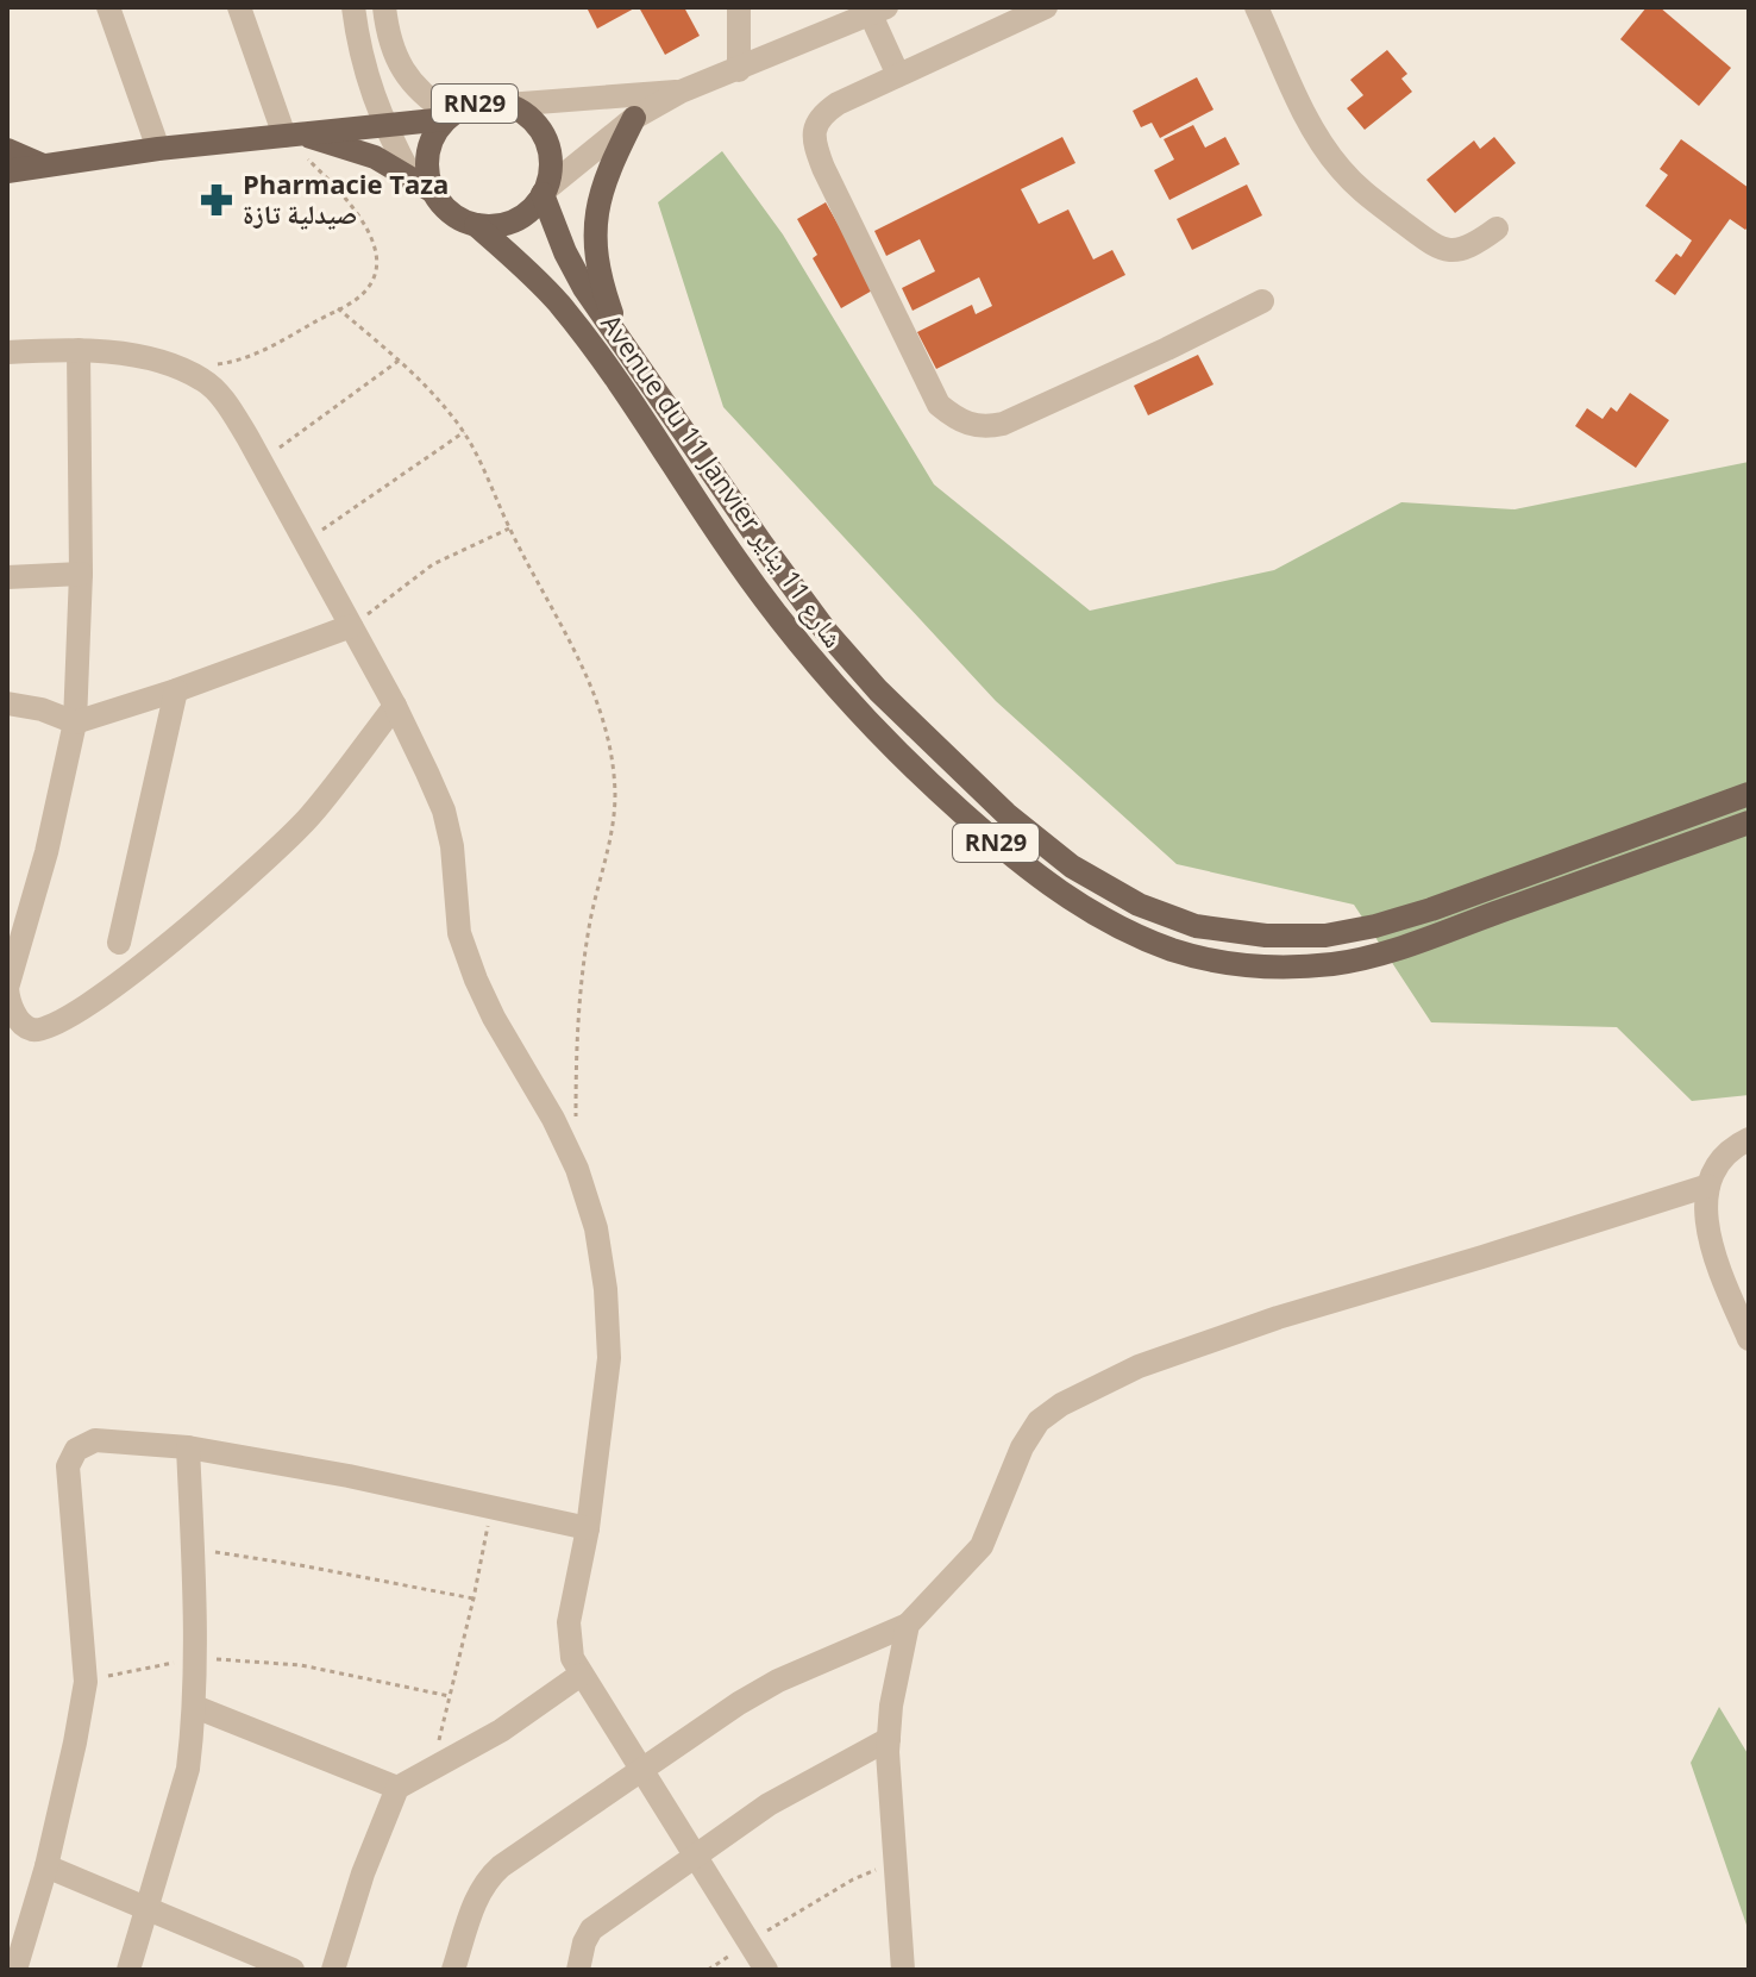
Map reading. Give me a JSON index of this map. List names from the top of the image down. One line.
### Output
{"streets":{"main road":["RN29","Avenue du 11 Janvier شارع 11 يناير"]},"crossings":[["RN29","Avenue du 11 Janvier شارع 11 يناير"]],"places":{"pharmacy":["Pharmacie Taza صيدلية تازة"]}}
